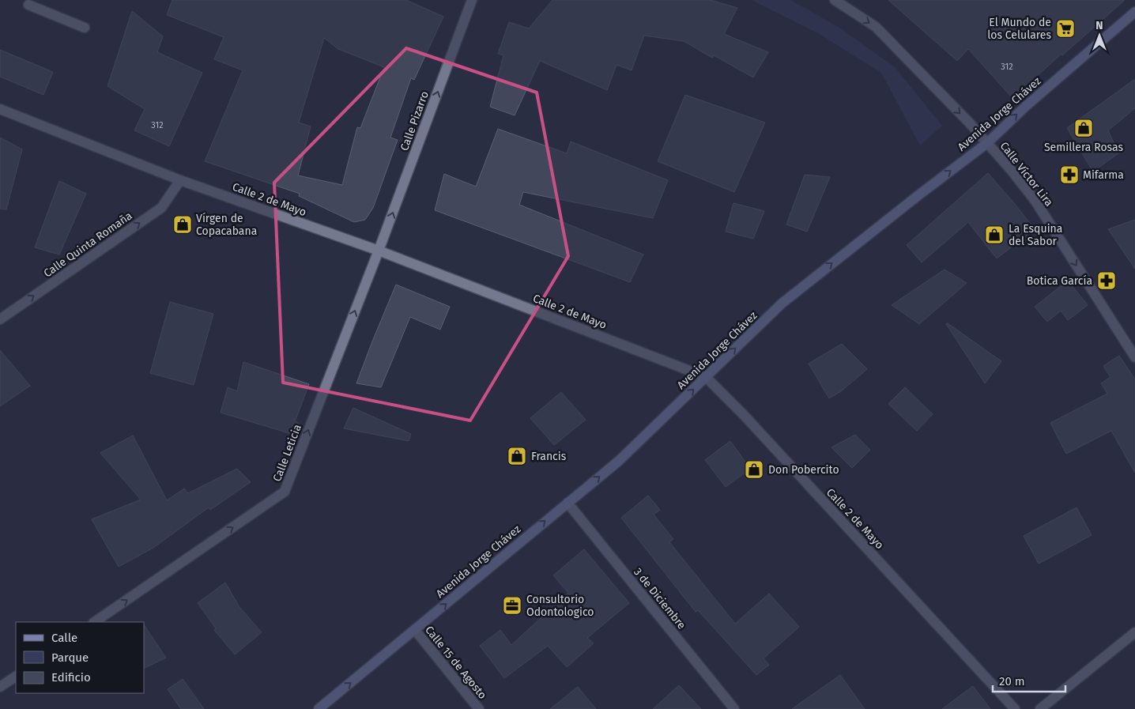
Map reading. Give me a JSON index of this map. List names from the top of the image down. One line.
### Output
{"streets":{"main road":["Avenida Jorge Chávez"],"street":["Calle Pizarro","Calle Víctor Lira","Calle 2 de Mayo","Calle Quinta Romaña","Calle Leticia","3 de Diciembre","Calle 15 de Agosto"]},"crossings":[["Avenida Jorge Chávez","Calle Víctor Lira"],["Avenida Jorge Chávez","Calle 2 de Mayo"],["Avenida Jorge Chávez","3 de Diciembre"],["Avenida Jorge Chávez","Calle 15 de Agosto"],["Calle Pizarro","Calle 2 de Mayo"],["Calle Pizarro","Calle Leticia"],["Calle 2 de Mayo","Calle Quinta Romaña"],["Calle 2 de Mayo","Calle Leticia"]],"one_way":["Avenida Jorge Chávez","Calle Pizarro","Calle Víctor Lira","Calle Quinta Romaña","Calle Leticia"],"places":{"supermarket":["El Mundo de los Celulares"],"shop":["Semillera Rosas","Vírgen de Copacabana","La Esquina del Sabor","Francis","Don Pobercito"],"pharmacy":["Mifarma","Botica García"],"office":["Consultorio Odontologico"]},"house_numbers":["312","312"],"legend":["Calle","Parque","Edificio"],"scale_bar":"20 m","north":"top"}
